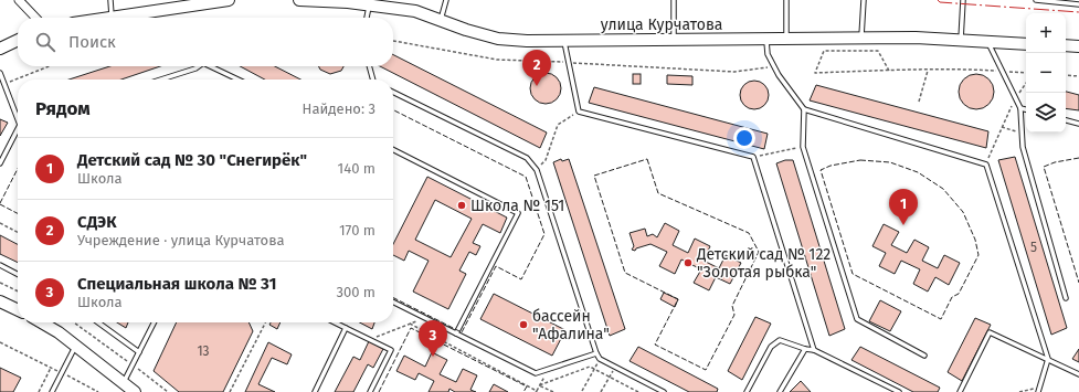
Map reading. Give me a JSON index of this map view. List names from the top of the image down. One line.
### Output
{"streets":{"main road":["улица Курчатова"]},"places":["Школа № 151","Детский сад № 122 \"Золотая рыбка\"","бассейн \"Афалина\""],"house_numbers":["5","13"],"page":{"map_buttons":["+","−"],"search":"Поиск","pins":["2","1","3"],"heading":["Рядом","Найдено: 3"],"list":[{"mark":"1","name":"Детский сад № 30 \"Снегирёк\"","note":"Школа","value":"140 m"},{"mark":"2","name":"СДЭК","note":"Учреждение · улица Курчатова","value":"170 m"},{"mark":"3","name":"Специальная школа № 31","note":"Школа","value":"300 m"}]}}
